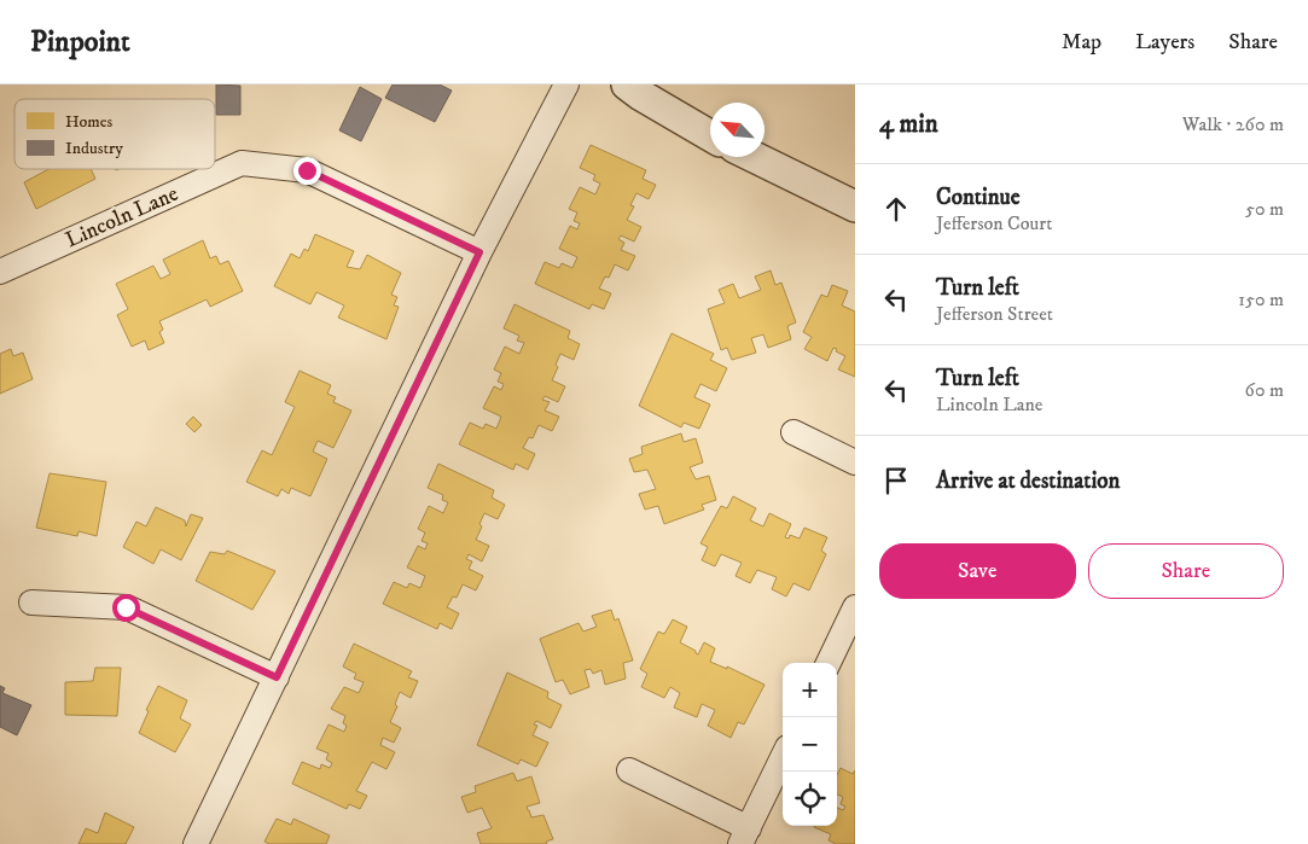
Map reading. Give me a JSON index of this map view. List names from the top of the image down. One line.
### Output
{"streets":{"street":["Lincoln Lane"]},"legend":["Homes","Industry"],"north":"top left","page":{"header":"Pinpoint","nav":["Map","Layers","Share"],"heading":["4 min","Walk · 260 m"],"list":[["Continue","Jefferson Court","50 m"],["Turn left","Jefferson Street","150 m"],["Turn left","Lincoln Lane","60 m"],"Arrive at destination"],"buttons":["Save","Share"],"map_buttons":["+","−"]}}
